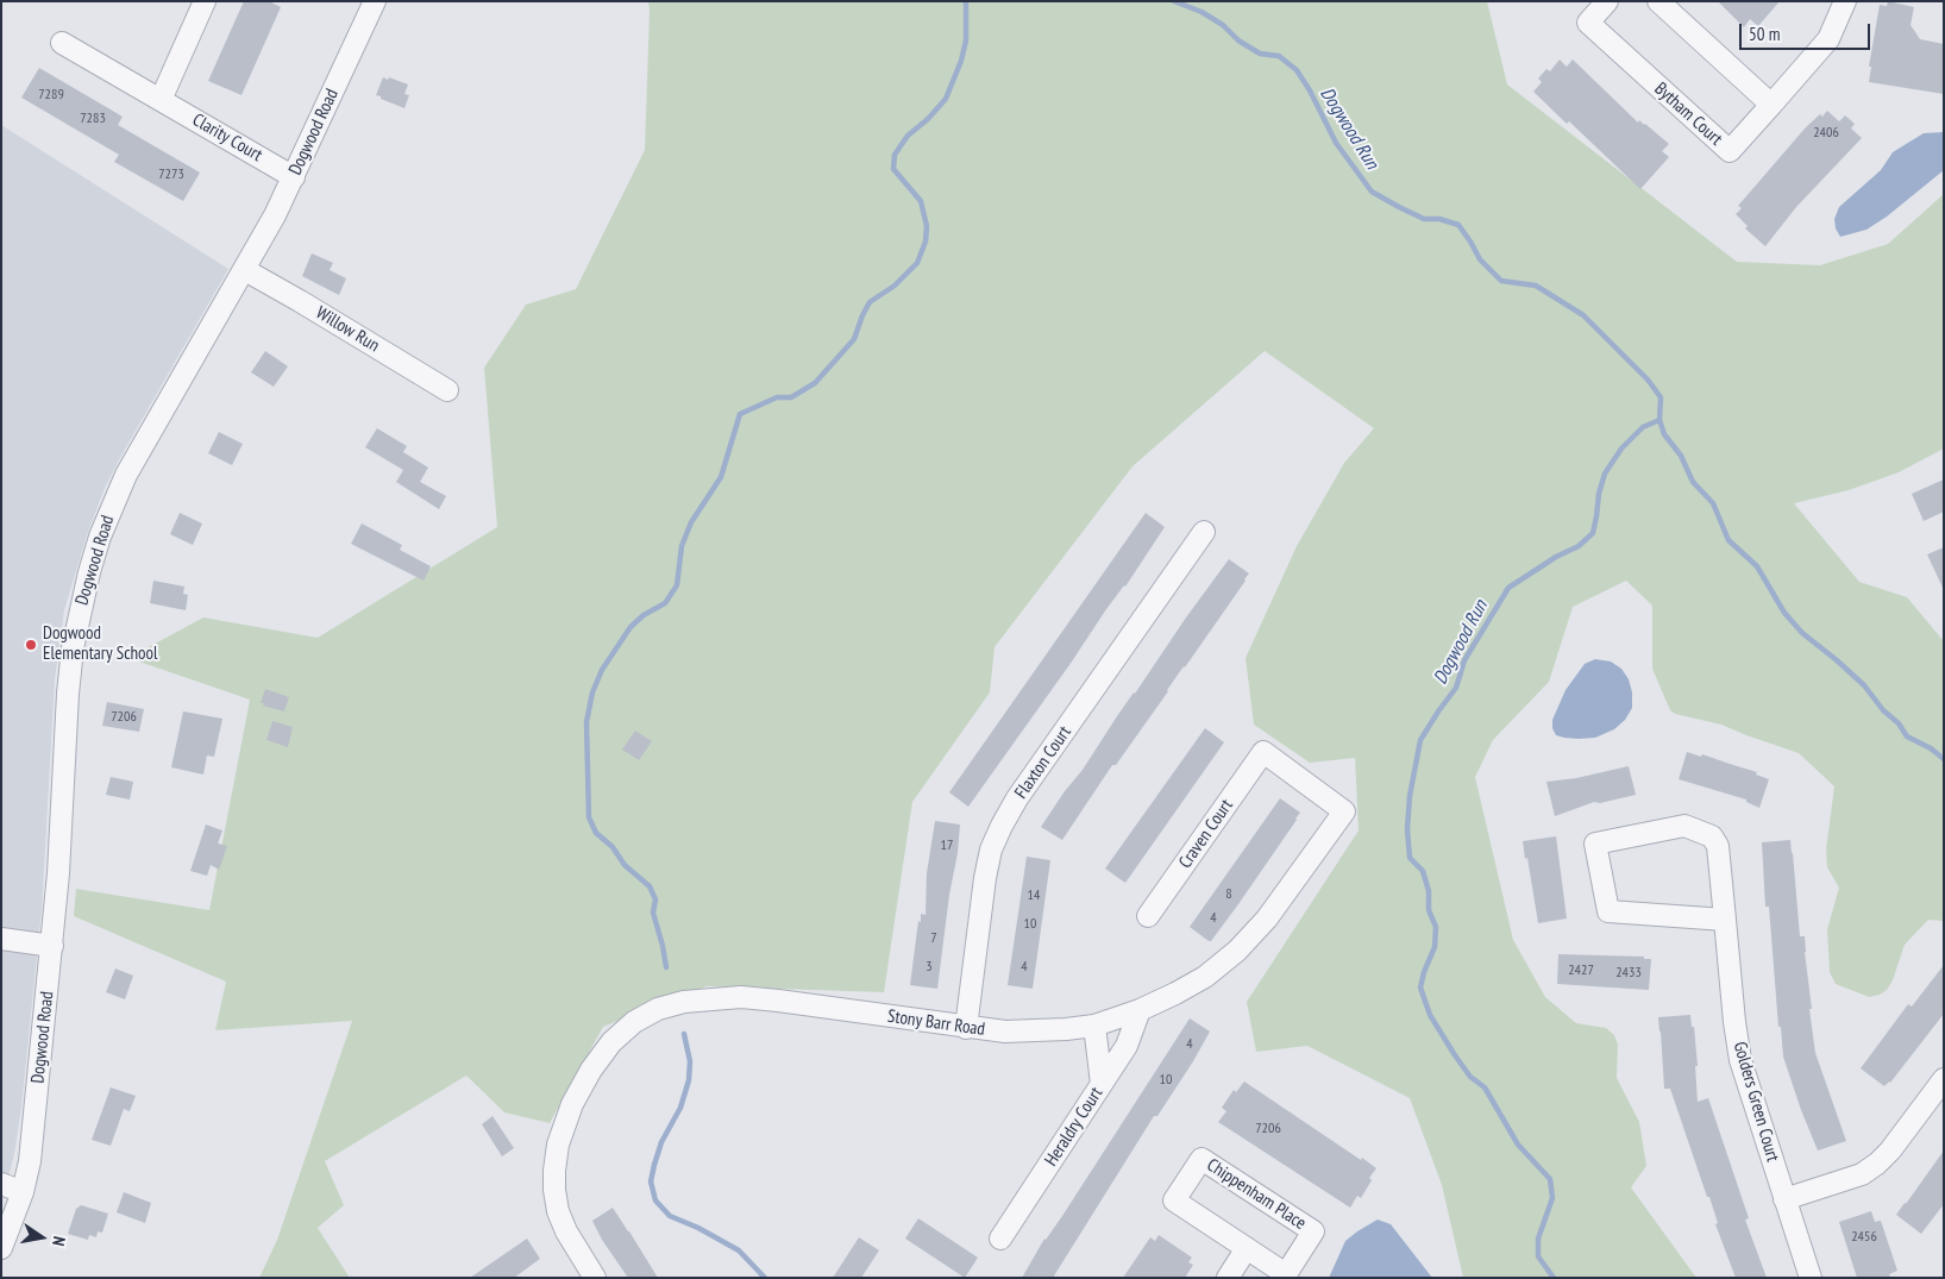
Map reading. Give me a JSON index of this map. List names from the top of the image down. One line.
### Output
{"streets":{"street":["Bytham Court","Dogwood Road","Clarity Court","Willow Run","Flaxton Court","Craven Court","Stony Barr Road","Golders Green Court","Heraldry Court","Chippenham Place"]},"crossings":[["Dogwood Road","Clarity Court"],["Dogwood Road","Willow Run"],["Flaxton Court","Stony Barr Road"],["Craven Court","Stony Barr Road"],["Stony Barr Road","Heraldry Court"]],"water":["Dogwood Run"],"places":["Dogwood Elementary School"],"house_numbers":["7289","7283","2406","7273","7206","17","8","14","4","10","7","3","4","2427","2433","4","10","7206","2456"],"scale_bar":"50 m","north":"right"}
